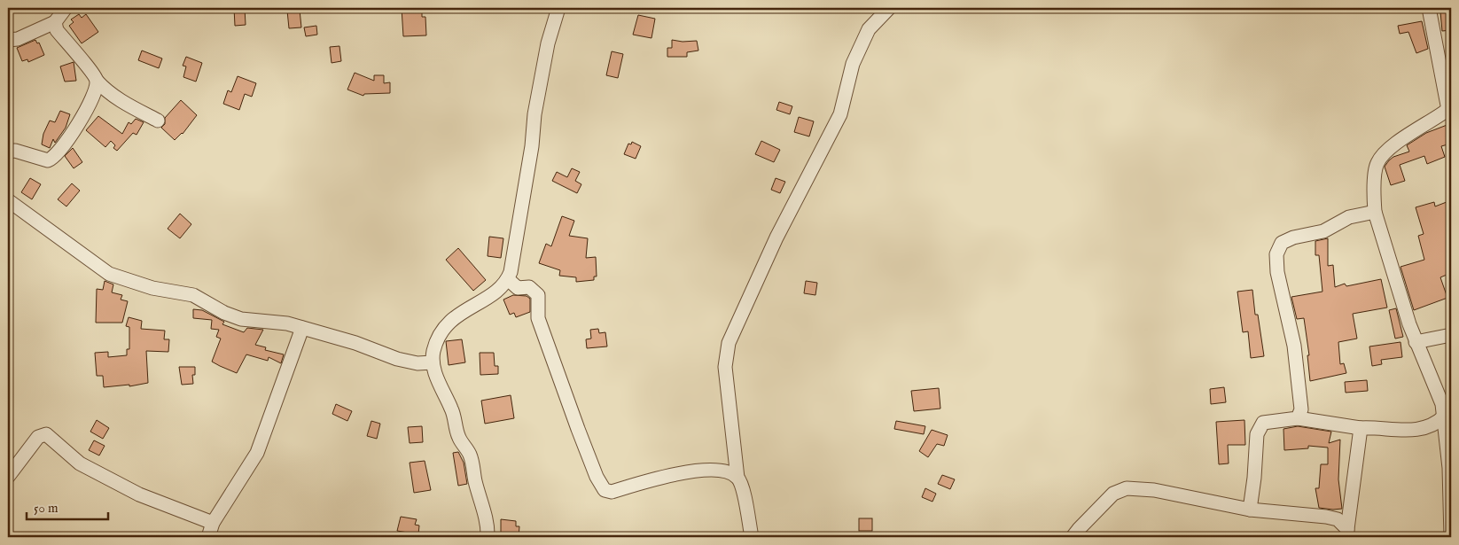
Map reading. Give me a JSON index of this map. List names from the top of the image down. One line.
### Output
{"scale_bar":"50 m"}
